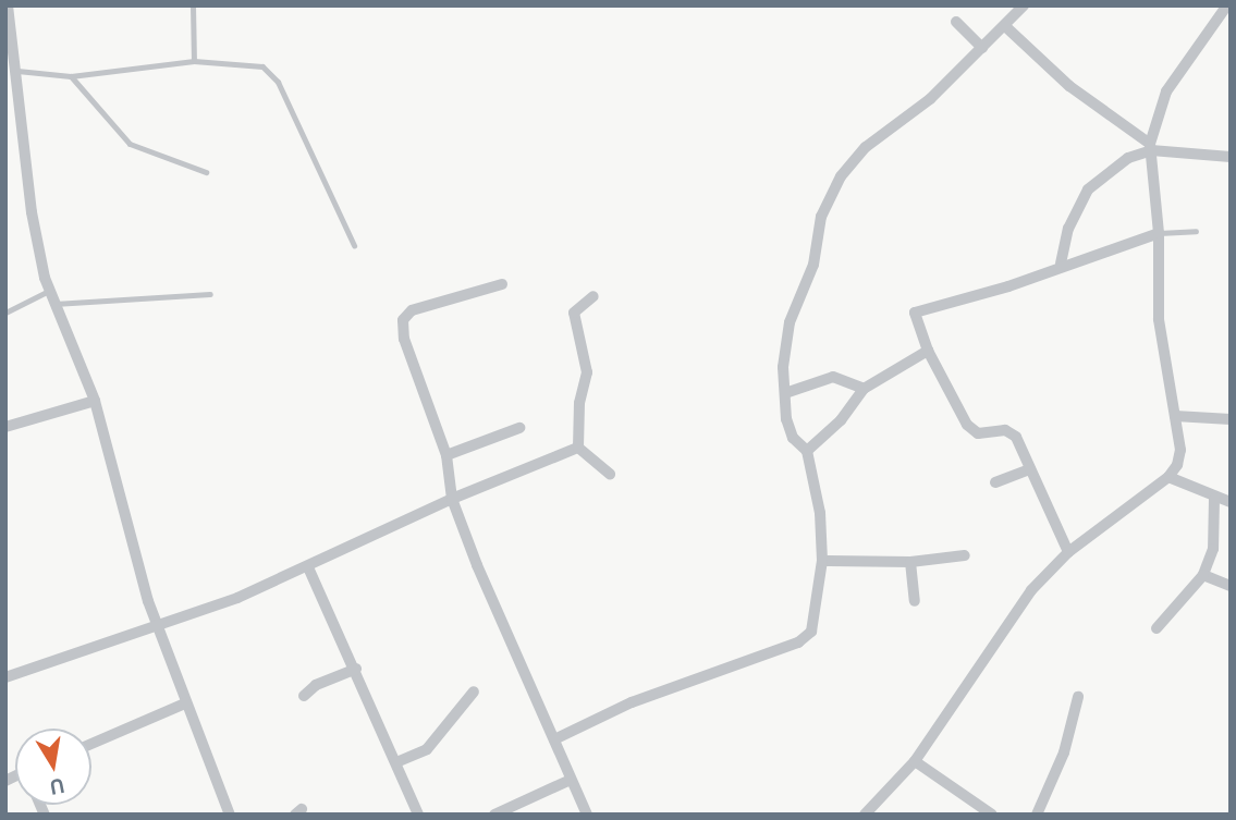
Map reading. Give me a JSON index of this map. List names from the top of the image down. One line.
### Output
{"north":"bottom"}
